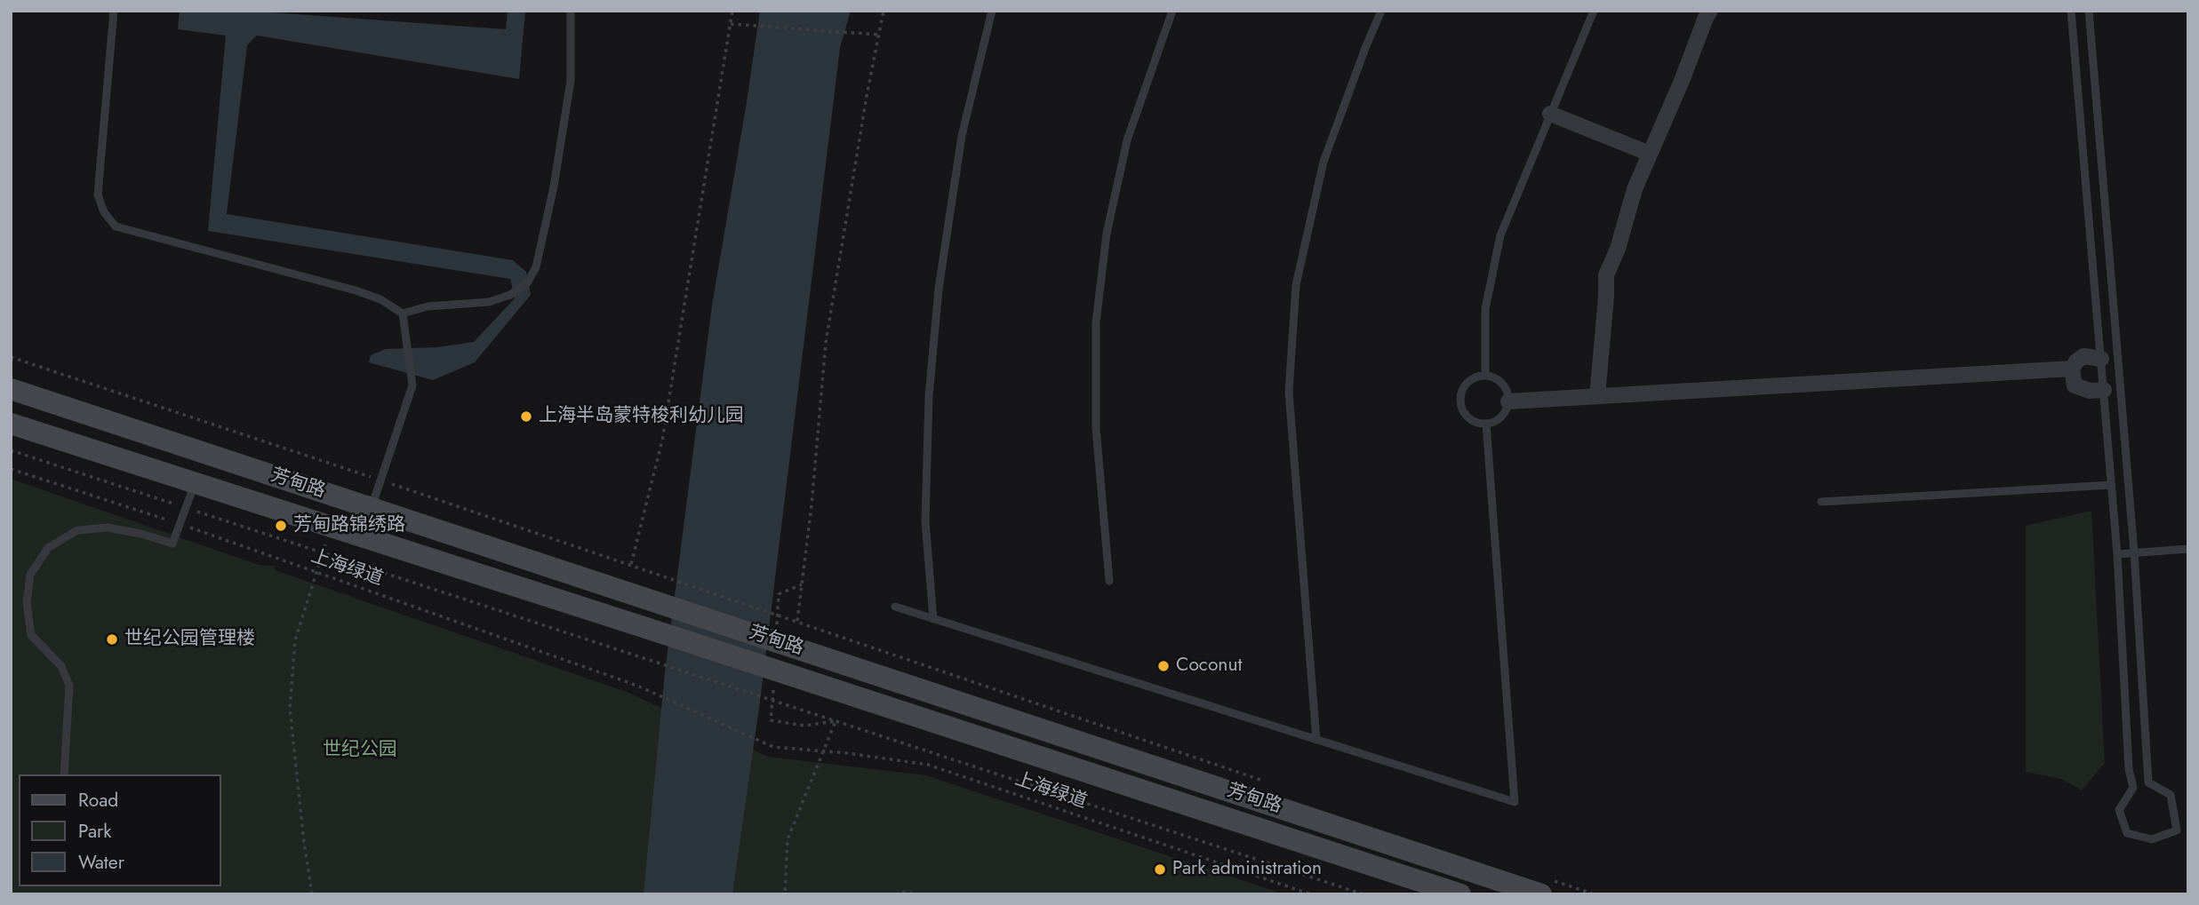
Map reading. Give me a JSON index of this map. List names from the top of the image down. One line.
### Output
{"streets":{"main road":["芳甸路"],"path":["上海绿道"]},"parks":["世纪公园"],"places":["上海半岛蒙特梭利幼儿园","芳甸路锦绣路","世纪公园管理楼","Coconut","Park administration"],"legend":["Road","Park","Water"]}
